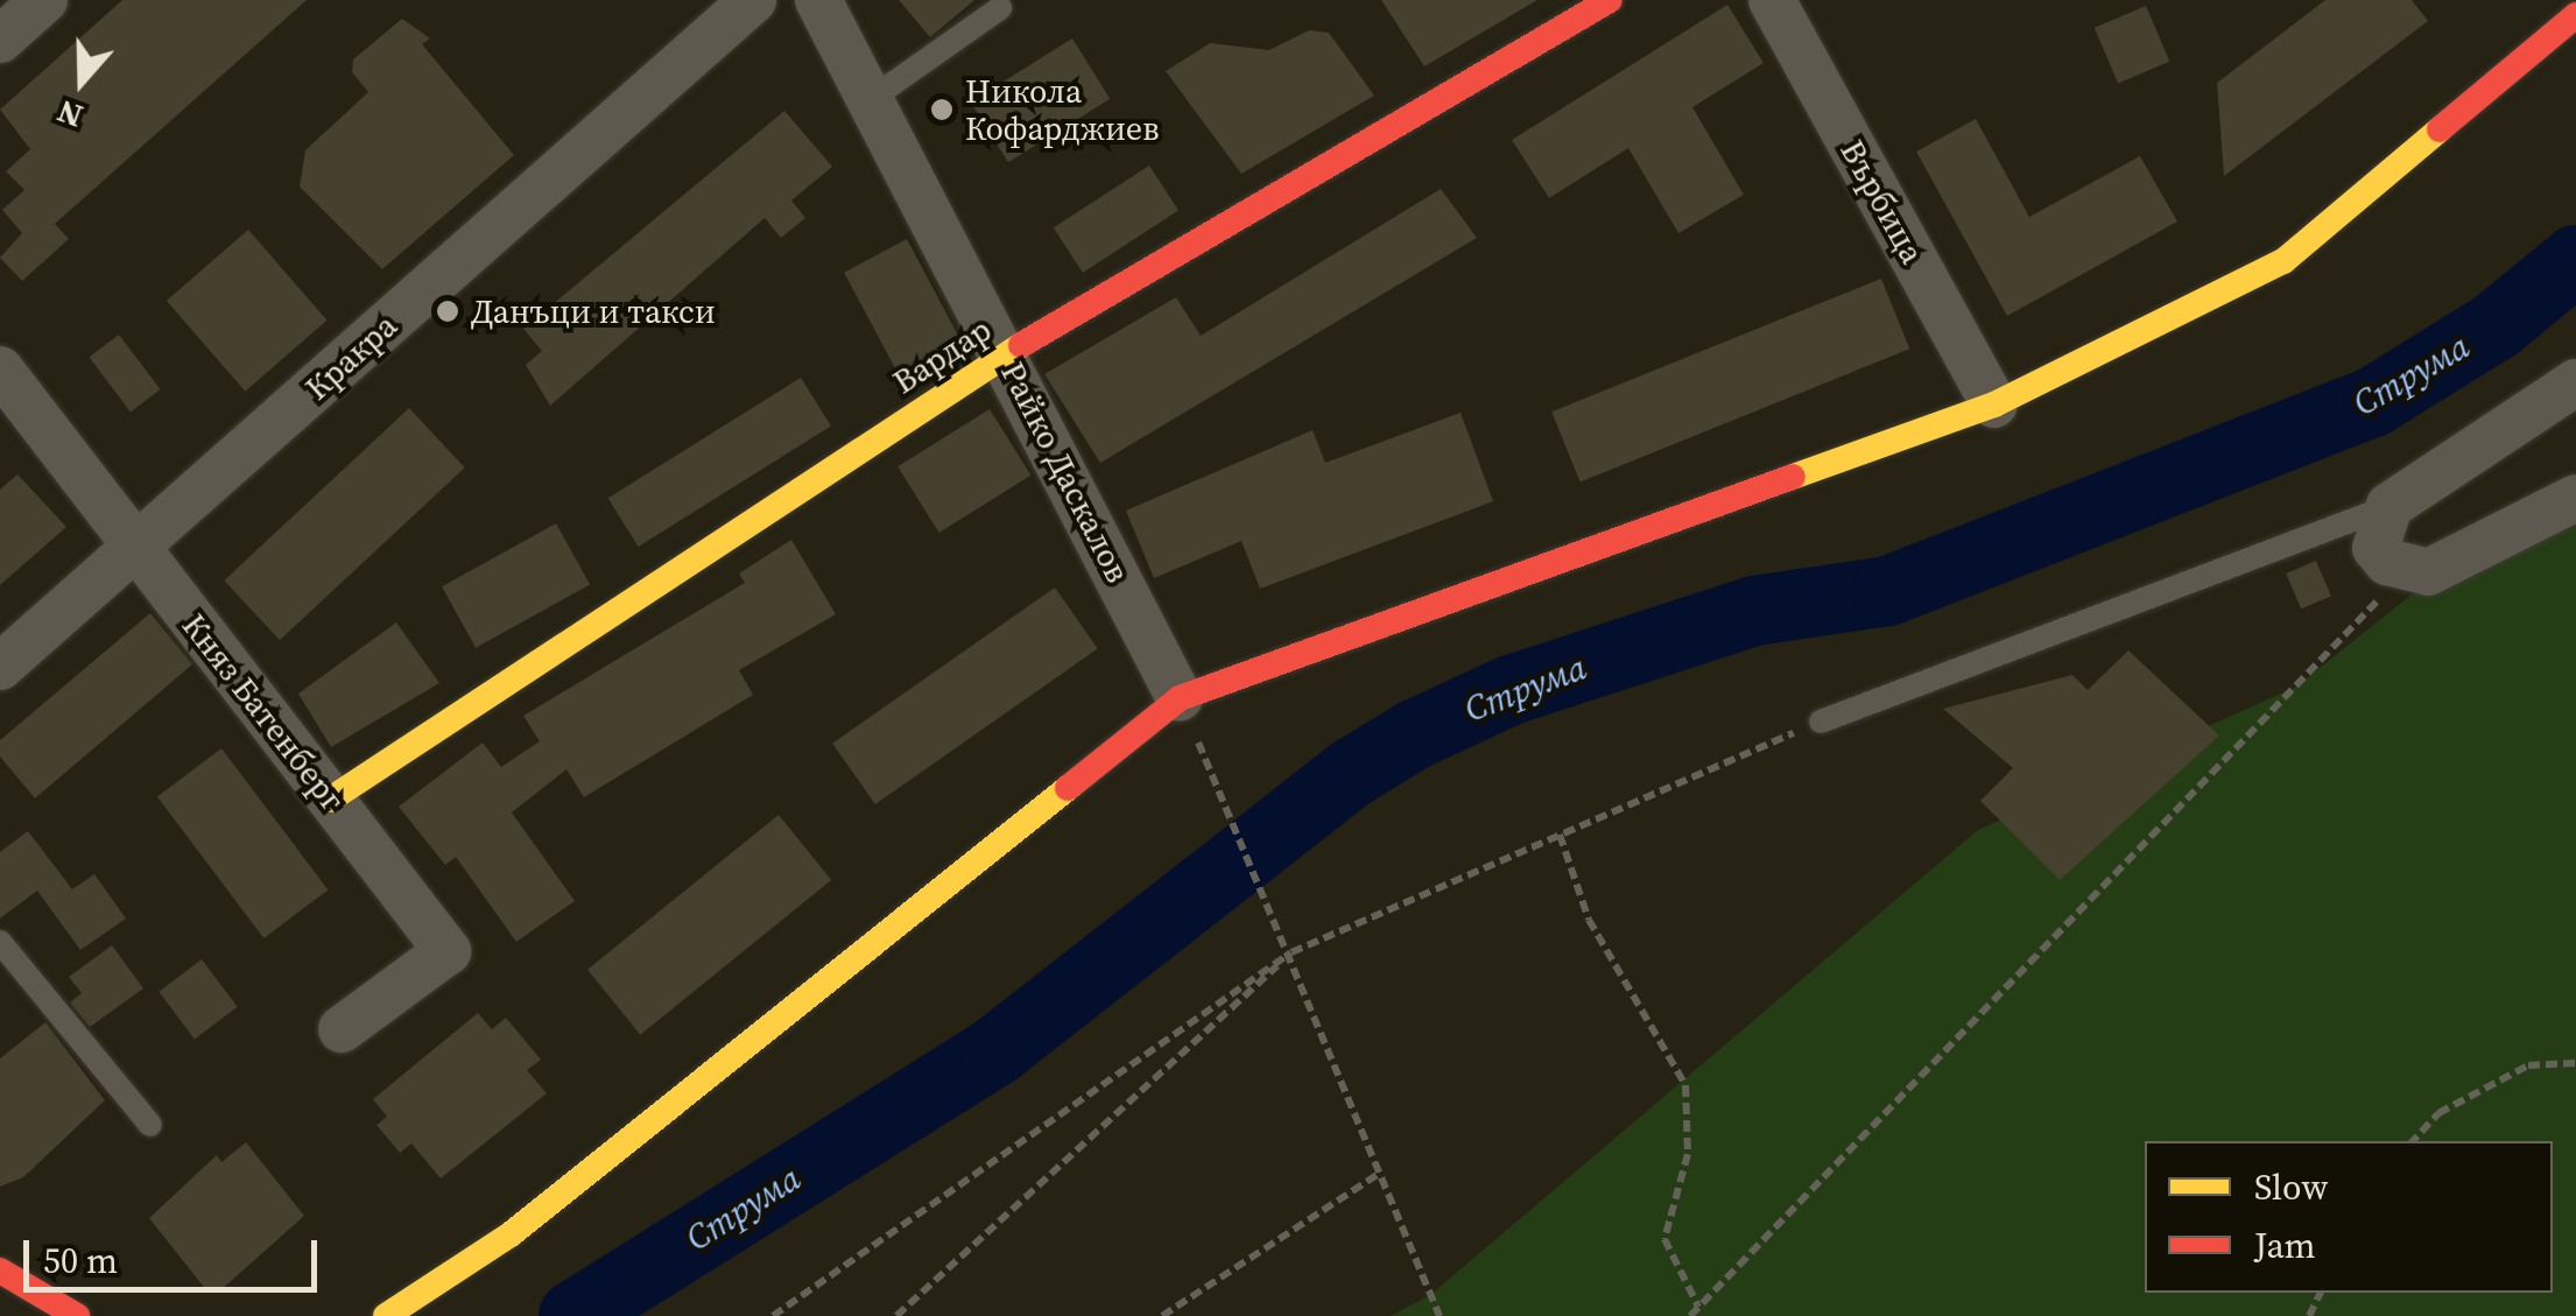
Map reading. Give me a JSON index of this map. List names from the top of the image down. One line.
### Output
{"streets":{"main road":["Вардар"],"street":["Върбица","Кракра","Райко Даскалов","Княз Батенберг"]},"crossings":[["Вардар","Райко Даскалов"],["Вардар","Княз Батенберг"],["Кракра","Княз Батенберг"]],"water":["Струма"],"places":["Никола Кофарджиев","Данъци и такси"],"legend":["Slow","Jam"],"scale_bar":"50 m","north":"bottom"}
